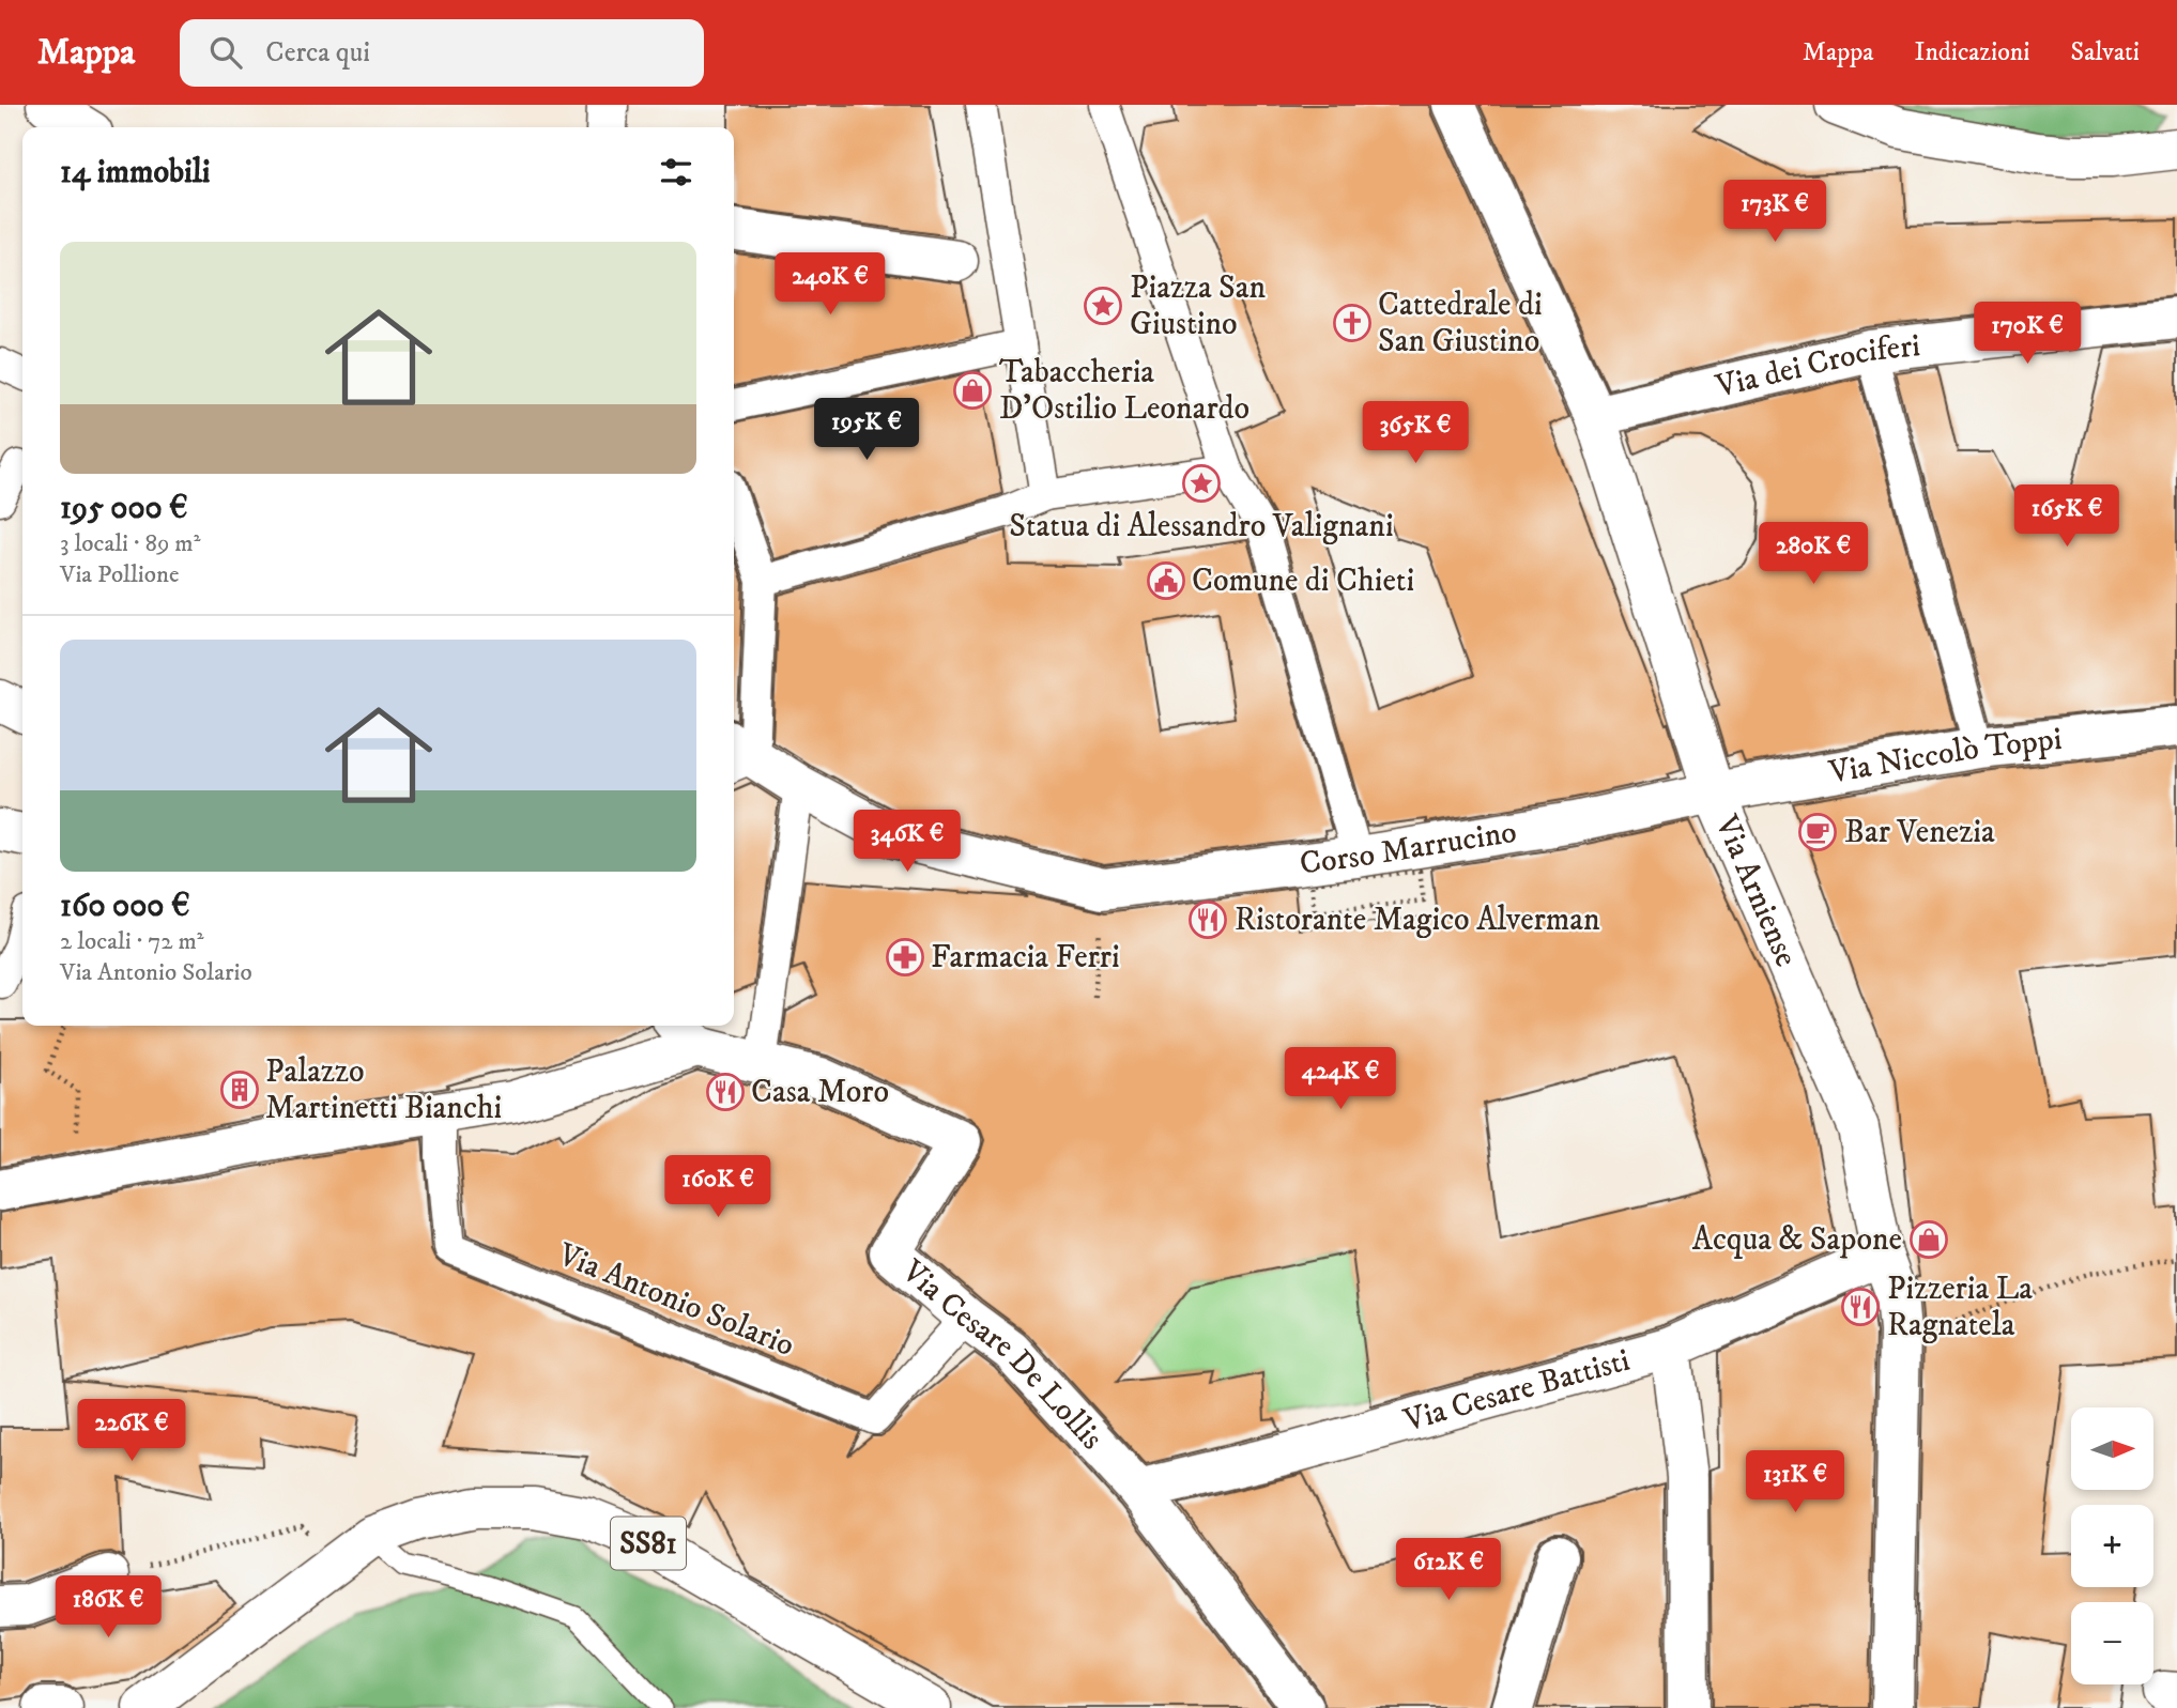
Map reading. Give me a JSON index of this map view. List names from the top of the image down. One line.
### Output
{"streets":{"street":["Via dei Crociferi","Via Niccolò Toppi","Corso Marrucino","Via Arniense","Via Antonio Solario","Via Cesare De Lollis","Via Cesare Battisti","SS81"]},"crossings":[["Via dei Crociferi","Via Arniense"],["Via Niccolò Toppi","Corso Marrucino"],["Via Niccolò Toppi","Via Arniense"],["Corso Marrucino","Via Arniense"],["Via Arniense","Via Cesare Battisti"],["Via Antonio Solario","Via Cesare De Lollis"],["Via Cesare De Lollis","Via Cesare Battisti"]],"places":{"place":["Piazza San Giustino","Statua di Alessandro Valignani"],"church":["Cattedrale di San Giustino"],"shop":["Tabaccheria D'Ostilio Leonardo","Acqua & Sapone"],"public building":["Comune di Chieti"],"cafe":["Bar Venezia"],"restaurant":["Ristorante Magico Alverman","Casa Moro","Pizzeria La Ragnatela"],"pharmacy":["Farmacia Ferri"],"building":["Palazzo Martinetti Bianchi"]},"north":"right","page":{"header":"Mappa","search":"Cerca qui","nav":["Mappa","Indicazioni","Salvati"],"heading":"14 immobili","price":["173K €","240K €","170K €","195K €","365K €","165K €","280K €","346K €","424K €","160K €","226K €","131K €","612K €","186K €"],"list":[{"name":"195 000 €","note":"3 locali · 89 m² · Via Pollione"},{"name":"160 000 €","note":"2 locali · 72 m² · Via Antonio Solario"}],"map_buttons":["+","−"]}}
